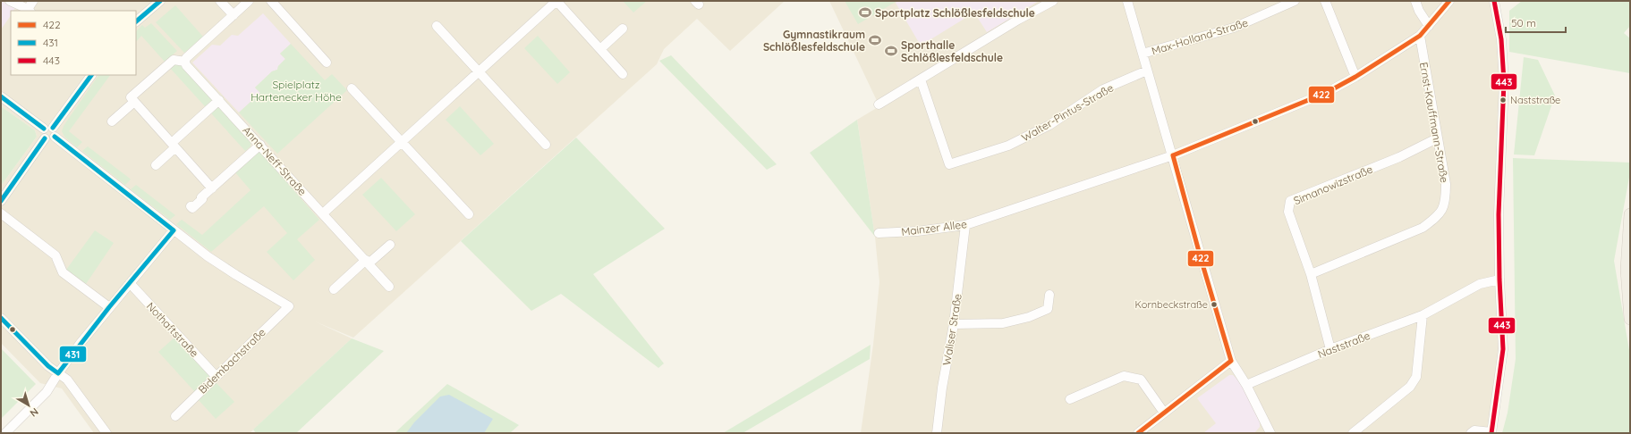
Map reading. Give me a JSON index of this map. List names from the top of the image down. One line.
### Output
{"streets":{"street":["Max-Holland-Straße","Walter-Pintus-Straße","Ernst-Kauffmann-Straße","Anna-Neff-Straße","Simanowizstraße","Mainzer Allee","Nothaftstraße","Waliser Straße","Naststraße","Bidembachstraße"]},"crossings":[["Ernst-Kauffmann-Straße","Simanowizstraße"],["Ernst-Kauffmann-Straße","Mainzer Allee"],["Simanowizstraße","Naststraße"],["Mainzer Allee","Waliser Straße"],["Nothaftstraße","Bidembachstraße"]],"parks":["Spielplatz Hartenecker Höhe"],"places":{"sports":["Sportplatz Schlößlesfeldschule","Gymnastikraum Schlößlesfeldschule","Sporthalle Schlößlesfeldschule"],"other":["Naststraße","Kornbeckstraße"]},"lines":["transit line 422","transit line 431","transit line 443"],"legend":["422","431","443"],"scale_bar":"50 m","north":"bottom right"}
